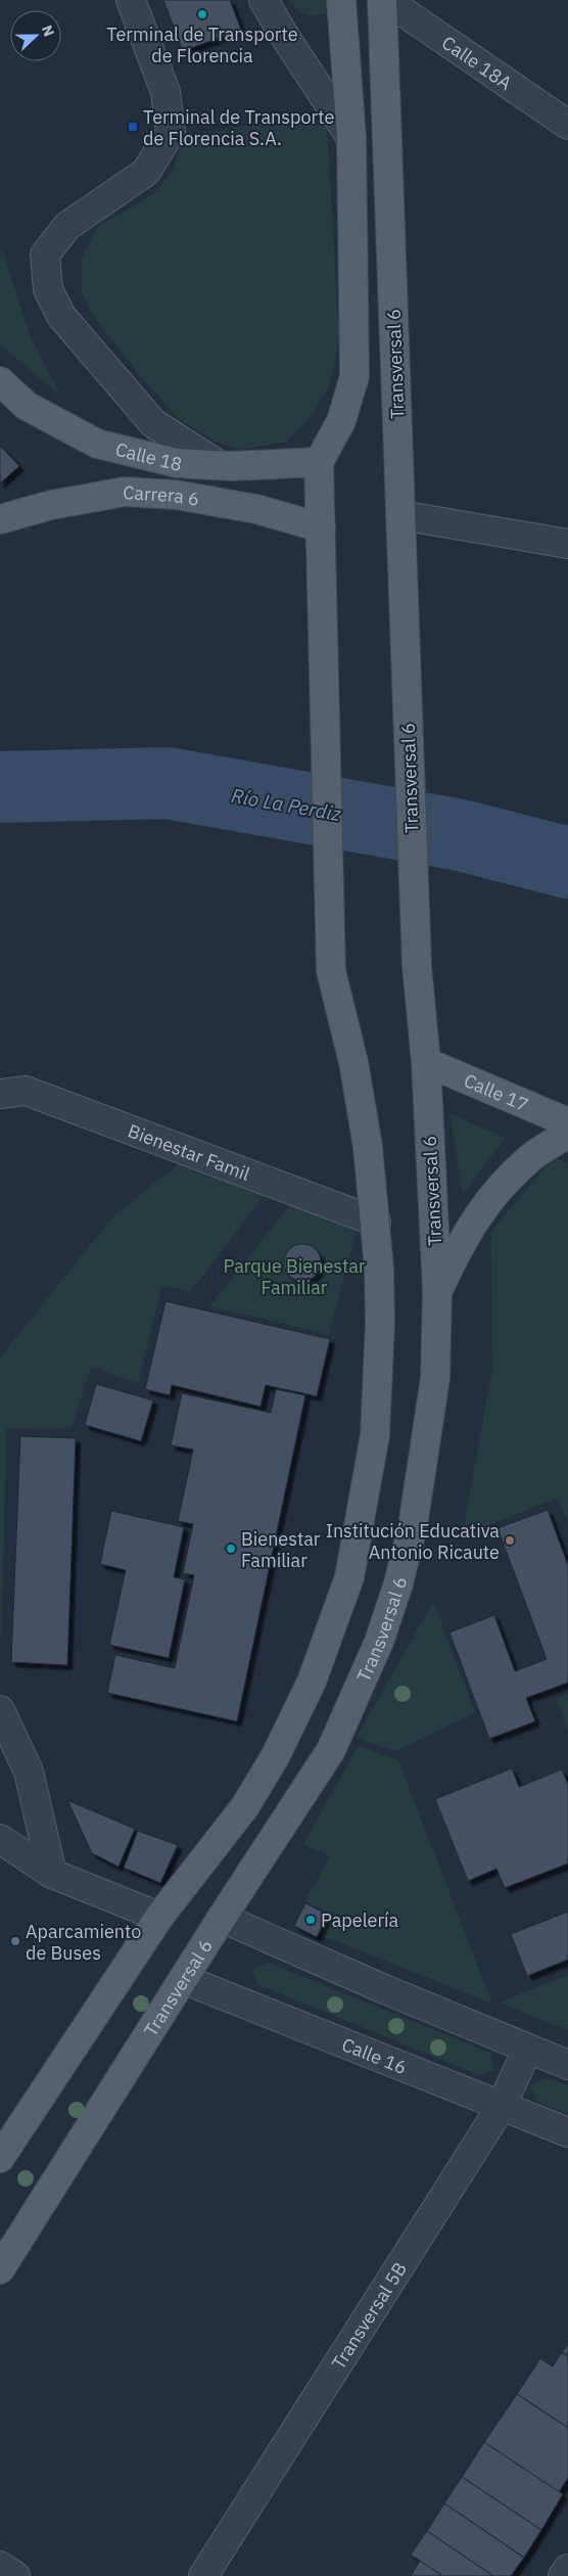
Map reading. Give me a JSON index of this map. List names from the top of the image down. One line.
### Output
{"streets":{"main road":["Transversal 6","Calle 18","Carrera 6","Calle 17"],"street":["Calle 18A","Bienestar Famil","Calle 16","Transversal 5B"]},"crossings":[["Calle 18A","Transversal 6"],["Transversal 6","Calle 17"],["Transversal 6","Calle 16"],["Calle 16","Transversal 5B"]],"water":["Río La Perdiz"],"parks":["Parque Bienestar Familiar"],"places":{"other":["Terminal de Transporte de Florencia","Institución Educativa Antonio Ricaute","Bienestar Familiar","Papelería","Aparcamiento de Buses"],"transit":["Terminal de Transporte de Florencia S.A."]},"north":"right"}
